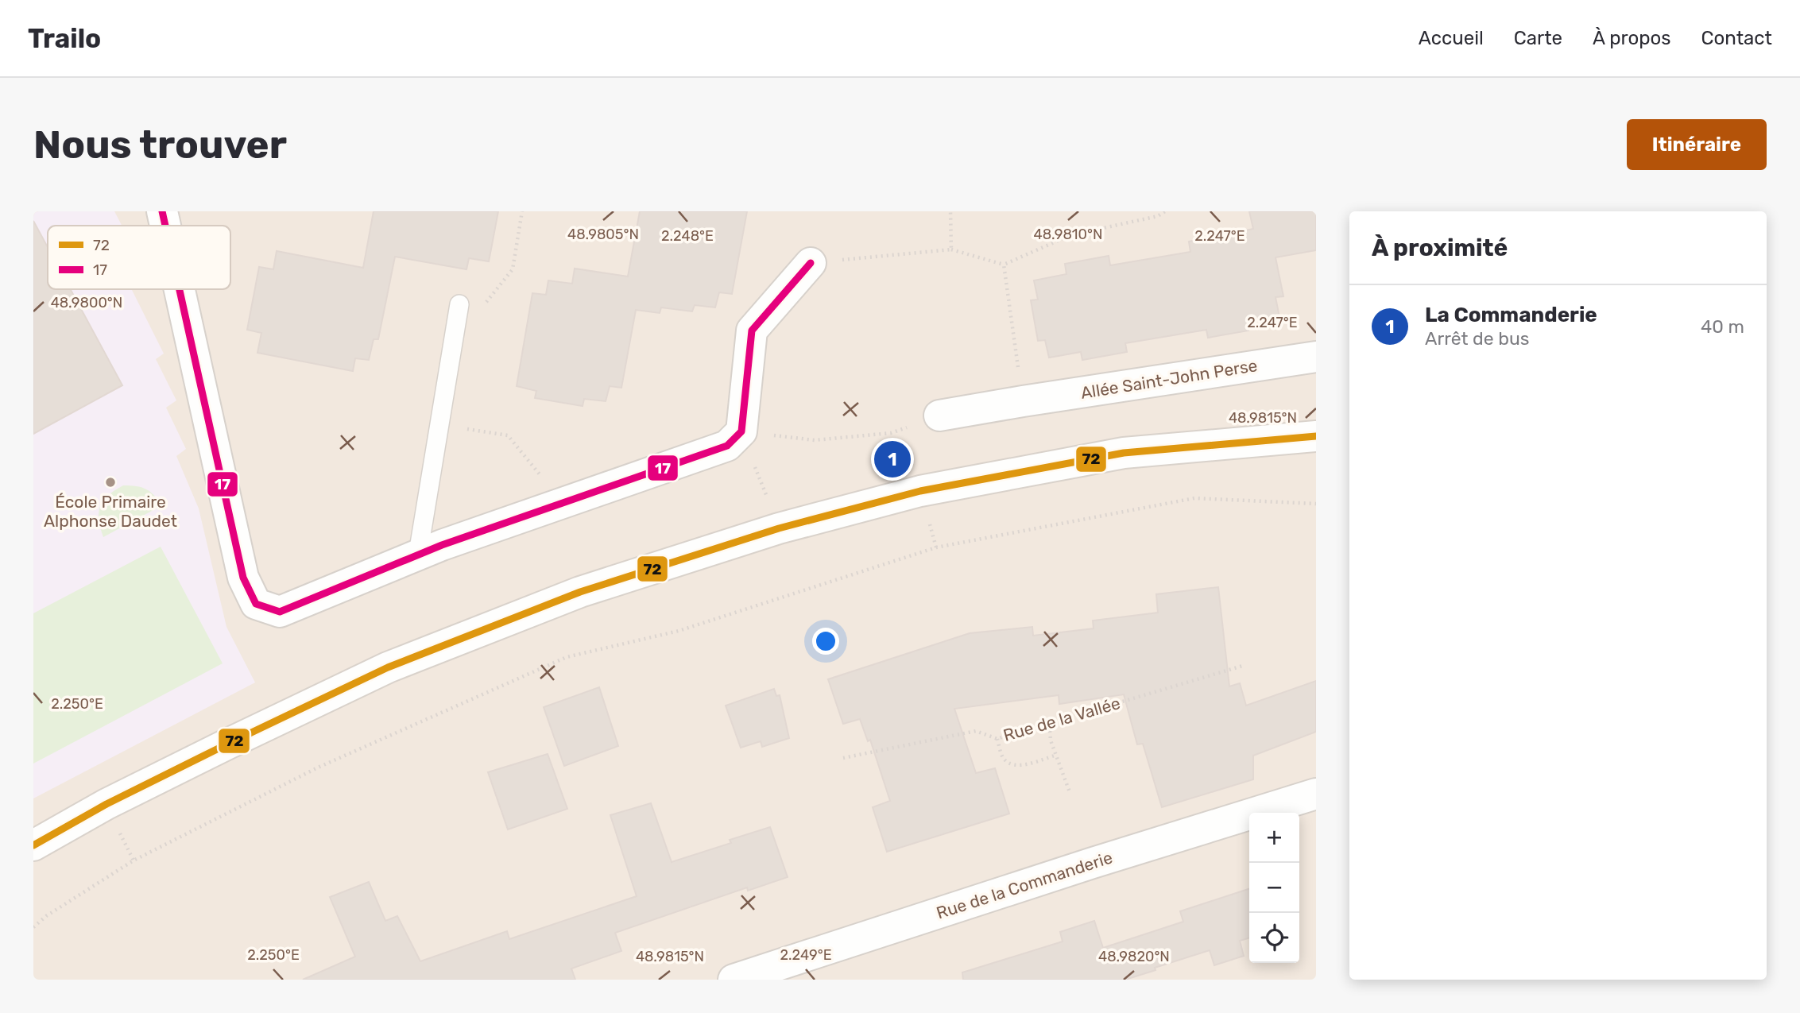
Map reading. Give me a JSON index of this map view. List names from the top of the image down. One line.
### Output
{"streets":{"street":["Allée Saint-John Perse","Rue de la Commanderie"],"path":["Rue de la Vallée"]},"places":["École Primaire Alphonse Daudet"],"lines":["transit line 17","transit line 72"],"legend":["72","17"],"page":{"header":"Trailo","nav":["Accueil","Carte","À propos","Contact"],"buttons":"Itinéraire","title":"Nous trouver","heading":"À proximité","list":[{"mark":"1","name":"La Commanderie","note":"Arrêt de bus","value":"40 m"}],"pins":"1","map_buttons":["+","−"]},"coordinates":["48.9805°N","48.9810°N","2.248°E","2.247°E","48.9800°N","48.9815°N","2.250°E","2.249°E","48.9820°N"]}
